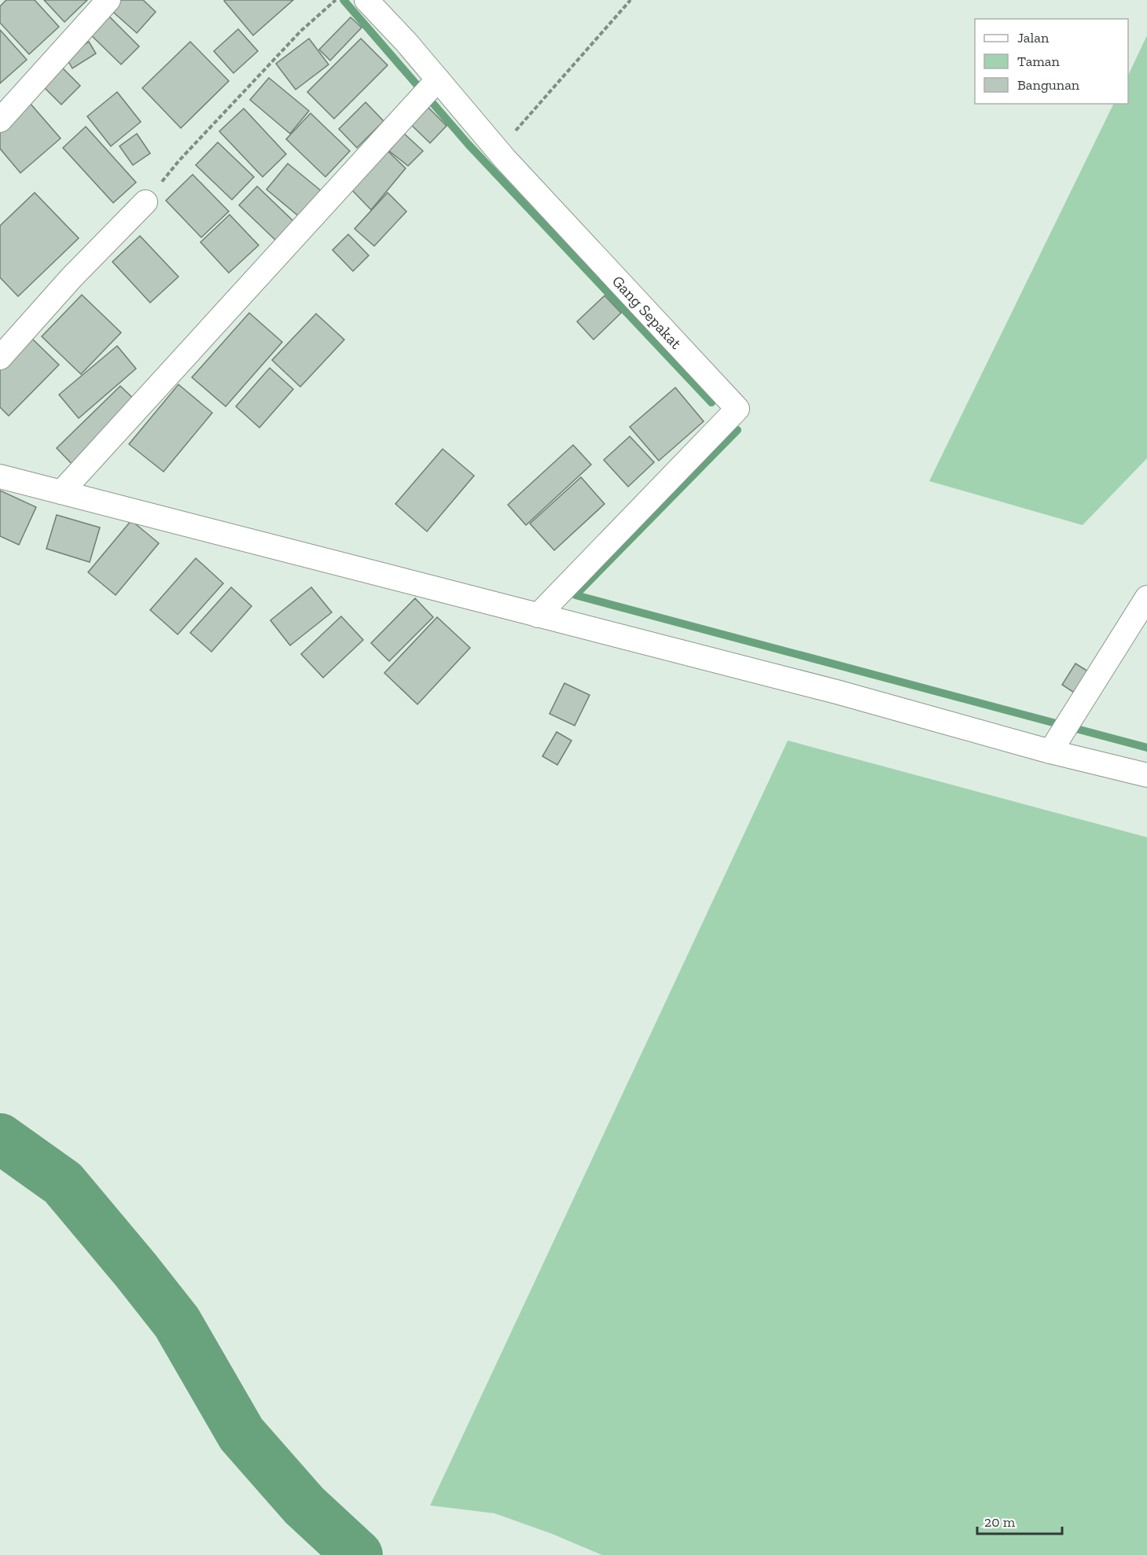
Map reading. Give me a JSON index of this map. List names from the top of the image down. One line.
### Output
{"streets":{"street":["Gang Sepakat"]},"legend":["Jalan","Taman","Bangunan"],"scale_bar":"20 m"}
